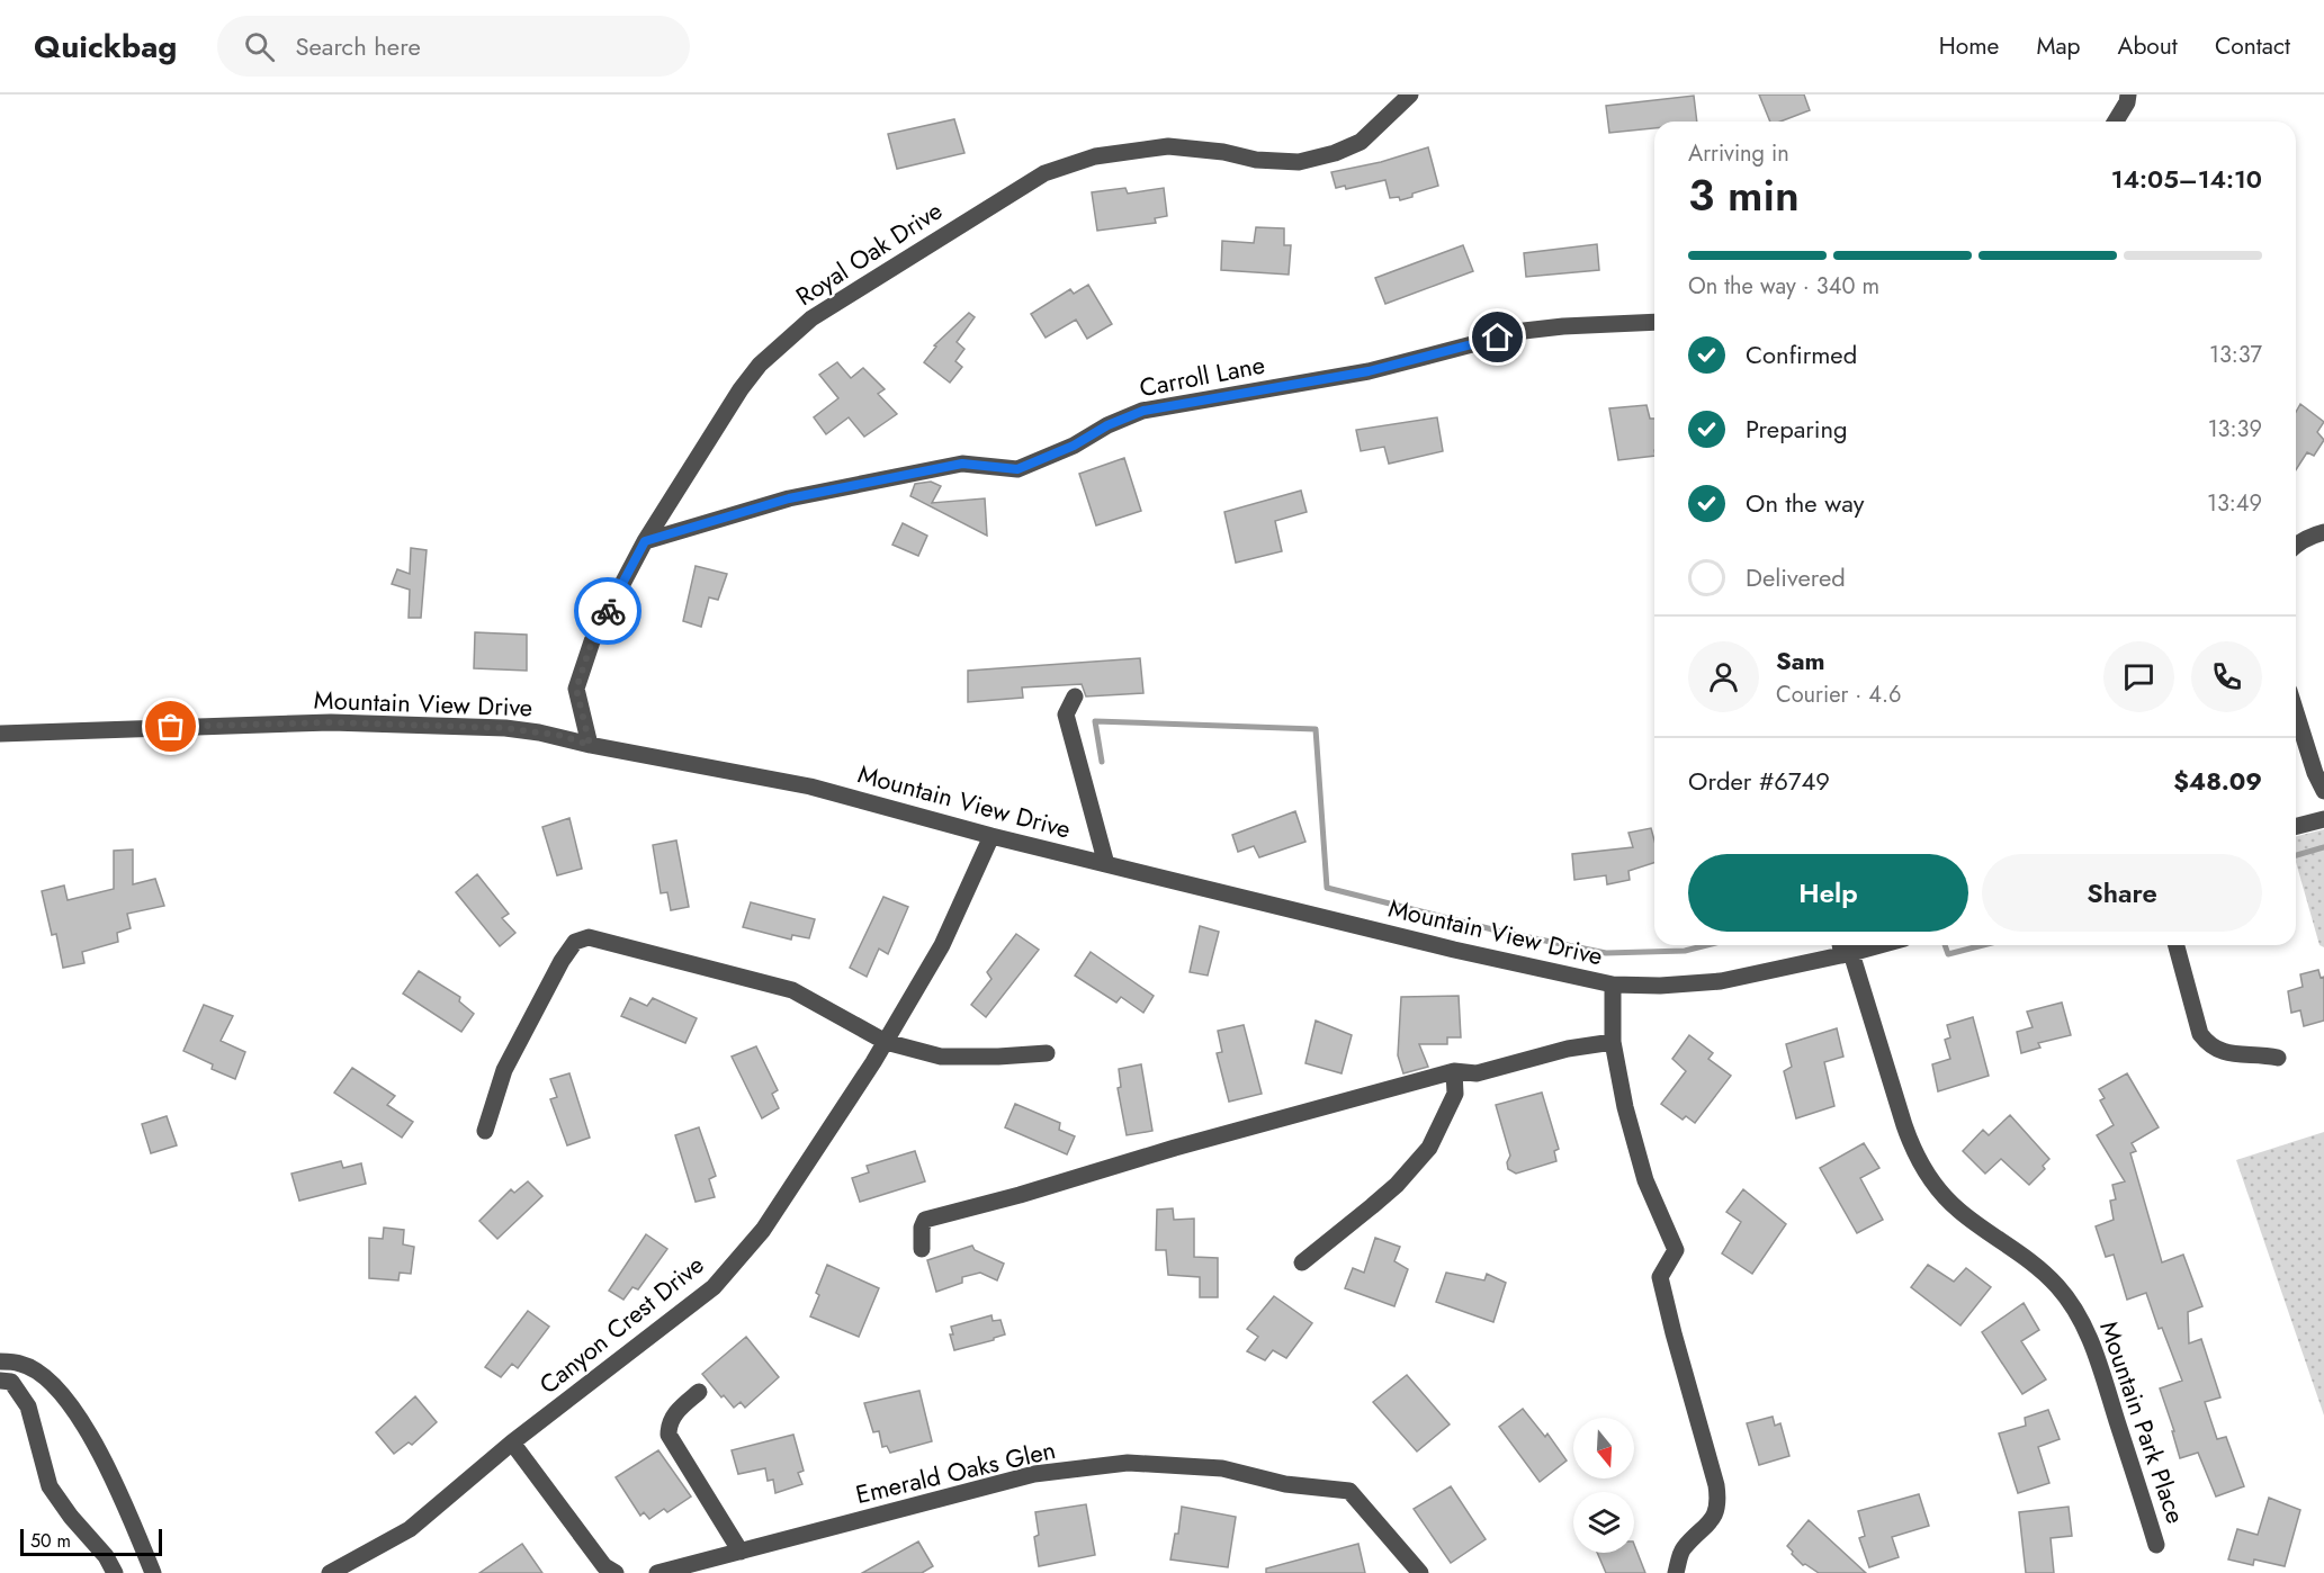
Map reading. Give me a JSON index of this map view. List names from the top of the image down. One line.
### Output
{"streets":{"street":["Royal Oak Drive","Carroll Lane","Mountain View Drive","Canyon Crest Drive","Mountain Park Place","Emerald Oaks Glen"]},"crossings":[["Royal Oak Drive","Carroll Lane"],["Royal Oak Drive","Mountain View Drive"],["Mountain View Drive","Canyon Crest Drive"],["Mountain View Drive","Mountain Park Place"]],"scale_bar":"50 m","north":"bottom","page":{"header":"Quickbag","search":"Search here","nav":["Home","Map","About","Contact"],"heading":["3 min","Arriving in","14:05–14:10"],"panel":["Sam","Courier · 4.6","Order #6749","$48.09"],"bar":"On the way · 340 m","list":[["Confirmed","13:37"],["Preparing","13:39"],["On the way","13:49"],"Delivered"],"buttons":["Help","Share"],"scale":"50 m"}}
